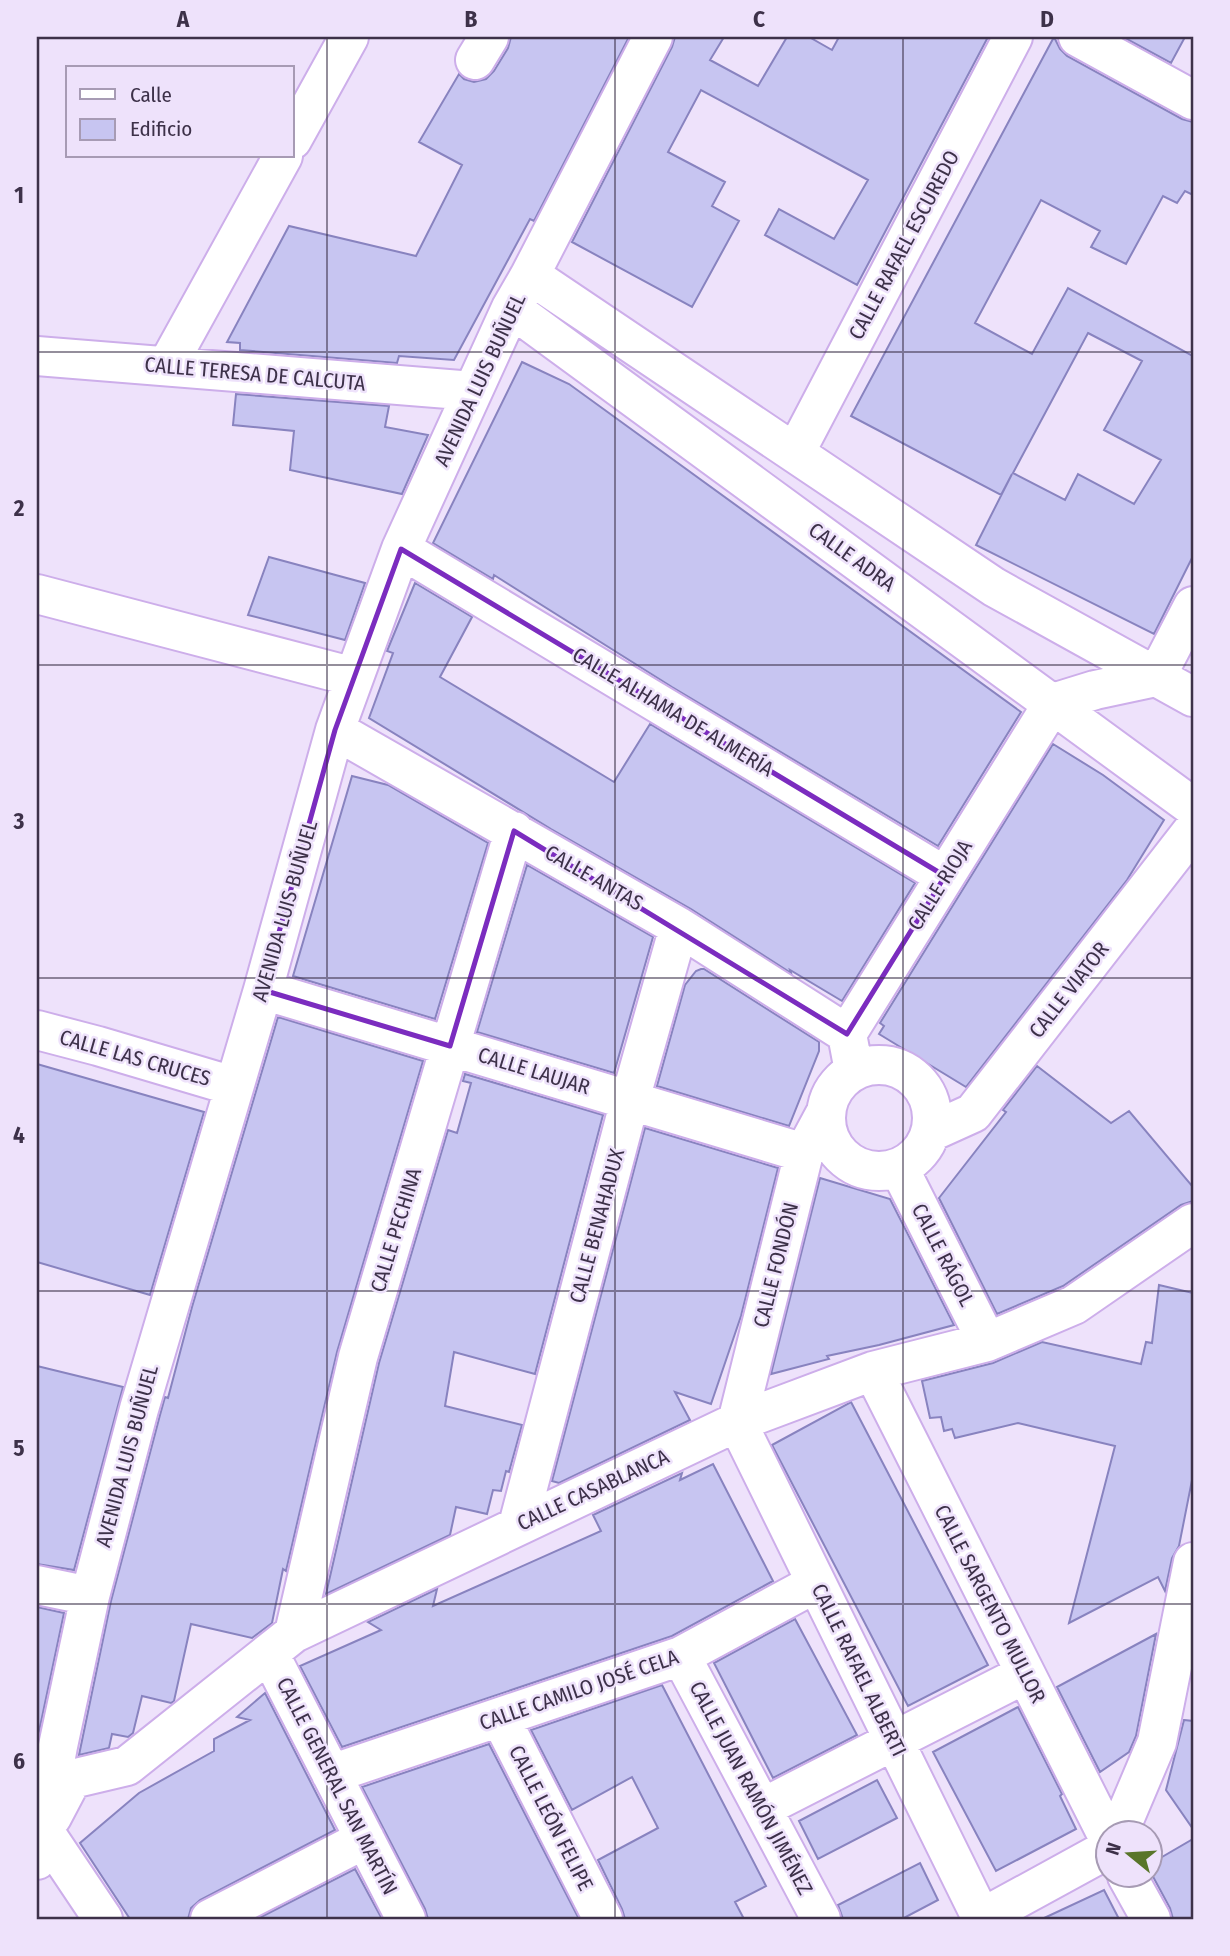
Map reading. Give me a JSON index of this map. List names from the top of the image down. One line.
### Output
{"streets":{"street":["CALLE RAFAEL ESCUREDO","CALLE TERESA DE CALCUTA","AVENIDA LUIS BUÑUEL","CALLE ADRA","CALLE ALHAMA DE ALMERÍA","CALLE ANTAS","CALLE RIOJA","CALLE VIATOR","CALLE LAS CRUCES","CALLE LAUJAR","CALLE BENAHADUX","CALLE PECHINA","CALLE RÁGOL","CALLE FONDÓN","CALLE CASABLANCA","CALLE SARGENTO MULLOR","CALLE RAFAEL ALBERTI","CALLE CAMILO JOSÉ CELA","CALLE GENERAL SAN MARTÍN","CALLE JUAN RAMÓN JIMÉNEZ","CALLE LEÓN FELIPE"]},"crossings":[["CALLE TERESA DE CALCUTA","AVENIDA LUIS BUÑUEL"],["AVENIDA LUIS BUÑUEL","CALLE ADRA"],["AVENIDA LUIS BUÑUEL","CALLE ALHAMA DE ALMERÍA"],["AVENIDA LUIS BUÑUEL","CALLE ANTAS"],["AVENIDA LUIS BUÑUEL","CALLE LAS CRUCES"],["AVENIDA LUIS BUÑUEL","CALLE LAUJAR"],["AVENIDA LUIS BUÑUEL","CALLE CASABLANCA"],["CALLE ADRA","CALLE RIOJA"],["CALLE ALHAMA DE ALMERÍA","CALLE RIOJA"],["CALLE ANTAS","CALLE RIOJA"],["CALLE ANTAS","CALLE BENAHADUX"],["CALLE ANTAS","CALLE PECHINA"],["CALLE VIATOR","CALLE RÁGOL"],["CALLE VIATOR","CALLE FONDÓN"],["CALLE LAUJAR","CALLE BENAHADUX"],["CALLE LAUJAR","CALLE PECHINA"],["CALLE LAUJAR","CALLE FONDÓN"],["CALLE BENAHADUX","CALLE CASABLANCA"],["CALLE PECHINA","CALLE CASABLANCA"],["CALLE PECHINA","CALLE GENERAL SAN MARTÍN"],["CALLE RÁGOL","CALLE FONDÓN"],["CALLE RÁGOL","CALLE CASABLANCA"],["CALLE FONDÓN","CALLE CASABLANCA"],["CALLE FONDÓN","CALLE RAFAEL ALBERTI"],["CALLE CASABLANCA","CALLE SARGENTO MULLOR"],["CALLE CASABLANCA","CALLE RAFAEL ALBERTI"],["CALLE CASABLANCA","CALLE GENERAL SAN MARTÍN"],["CALLE RAFAEL ALBERTI","CALLE CAMILO JOSÉ CELA"],["CALLE CAMILO JOSÉ CELA","CALLE GENERAL SAN MARTÍN"],["CALLE CAMILO JOSÉ CELA","CALLE JUAN RAMÓN JIMÉNEZ"],["CALLE CAMILO JOSÉ CELA","CALLE LEÓN FELIPE"]],"legend":["Calle","Edificio"],"north":"left","grid":{"columns":["A","B","C","D"],"rows":["1","2","3","4","5","6"]}}
